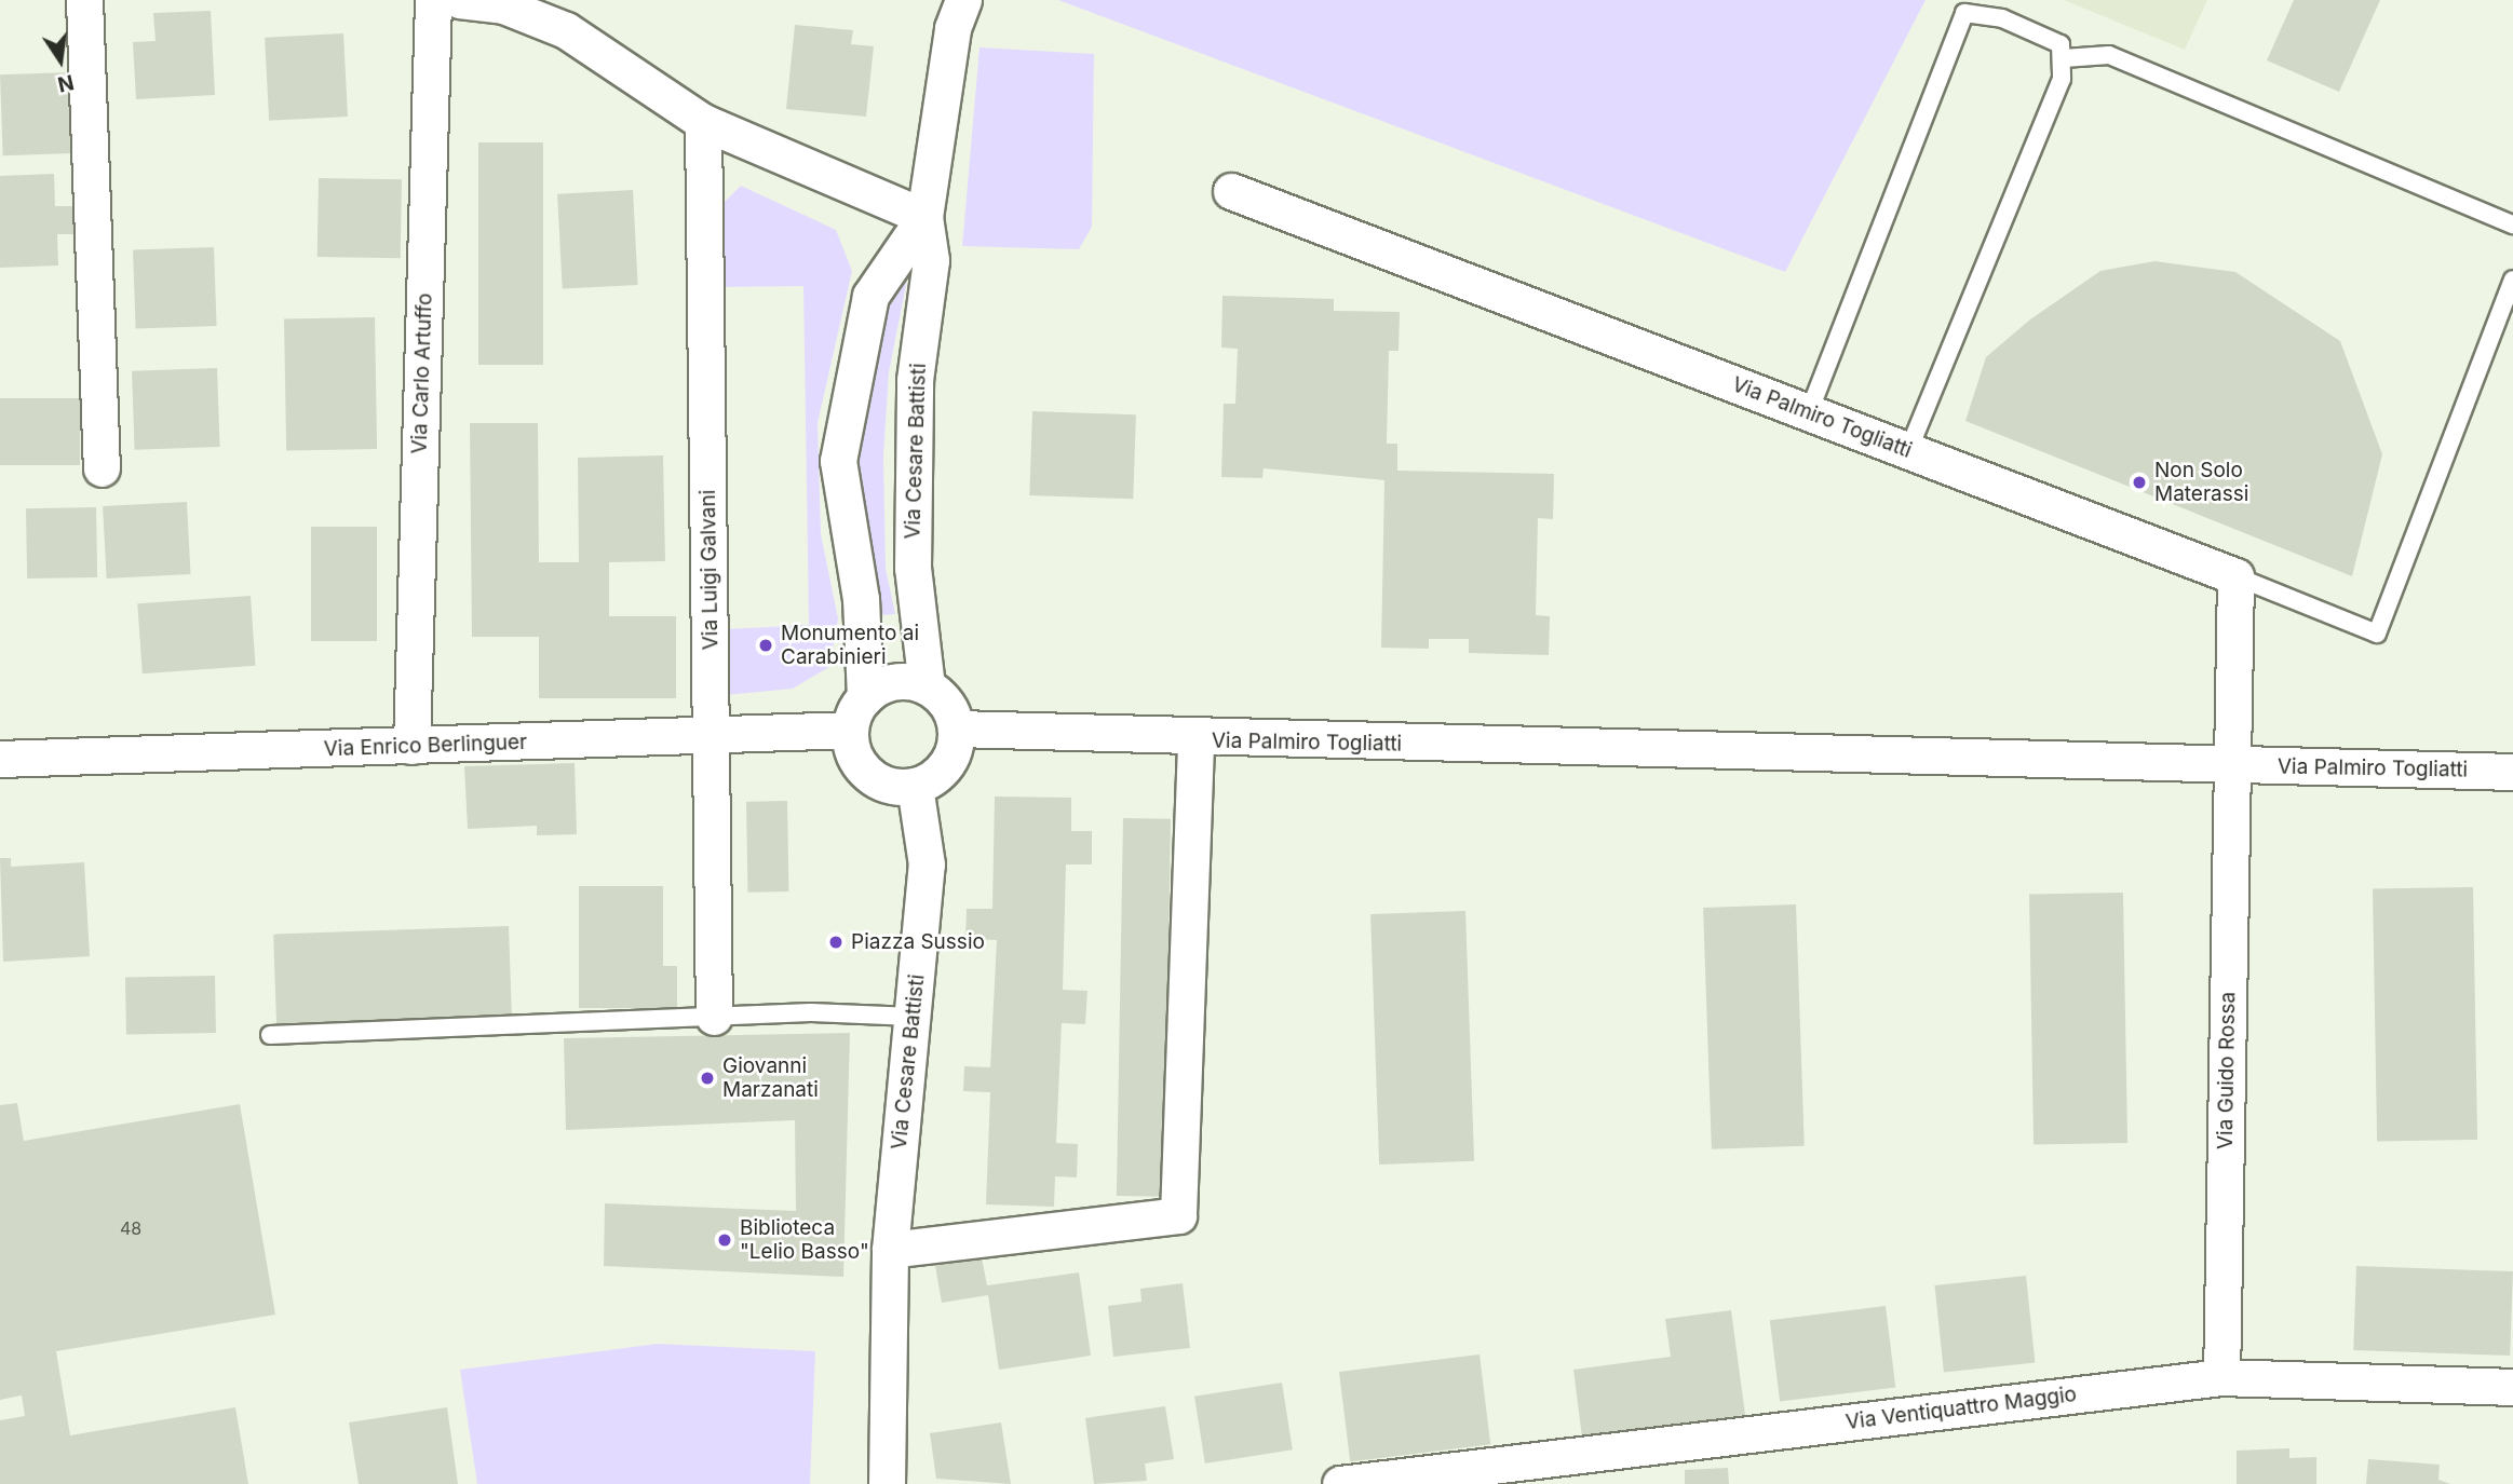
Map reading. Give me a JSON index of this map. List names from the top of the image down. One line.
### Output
{"streets":{"street":["Via Carlo Artuffo","Via Palmiro Togliatti","Via Cesare Battisti","Via Luigi Galvani","Via Enrico Berlinguer","Via Guido Rossa","Via Ventiquattro Maggio"]},"crossings":[["Via Carlo Artuffo","Via Enrico Berlinguer"],["Via Palmiro Togliatti","Via Cesare Battisti"],["Via Palmiro Togliatti","Via Enrico Berlinguer"],["Via Palmiro Togliatti","Via Guido Rossa"],["Via Cesare Battisti","Via Enrico Berlinguer"],["Via Luigi Galvani","Via Enrico Berlinguer"],["Via Guido Rossa","Via Ventiquattro Maggio"]],"places":["Non Solo Materassi","Monumento ai Carabinieri","Piazza Sussio","Giovanni Marzanati","Biblioteca \"Lelio Basso\""],"house_numbers":["48"],"north":"bottom"}
